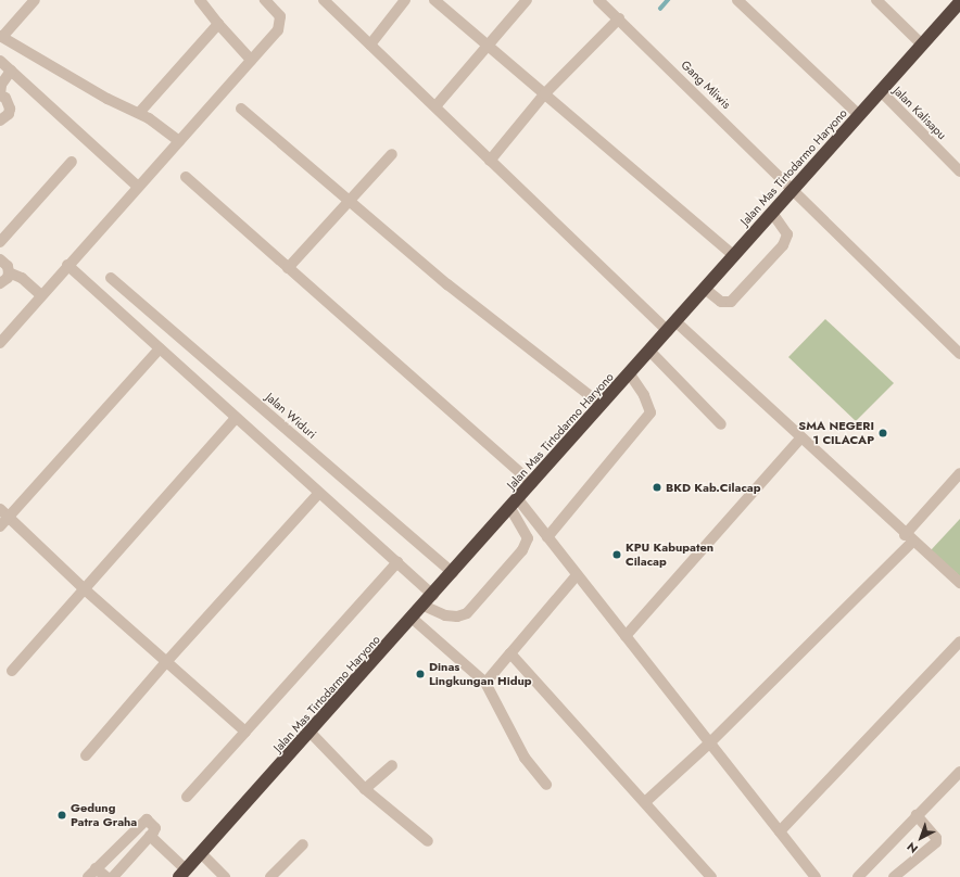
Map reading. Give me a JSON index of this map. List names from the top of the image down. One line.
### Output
{"streets":{"highway":["Jalan Mas Tirtodarmo Haryono"],"street":["Gang Mliwis","Jalan Kalisapu","Jalan Widuri"]},"crossings":[["Gang Mliwis","Jalan Mas Tirtodarmo Haryono"],["Jalan Kalisapu","Jalan Mas Tirtodarmo Haryono"],["Jalan Mas Tirtodarmo Haryono","Jalan Widuri"]],"places":["SMA NEGERI 1 CILACAP","BKD Kab.Cilacap","KPU Kabupaten Cilacap","Dinas Lingkungan Hidup","Gedung Patra Graha"],"north":"bottom left"}
